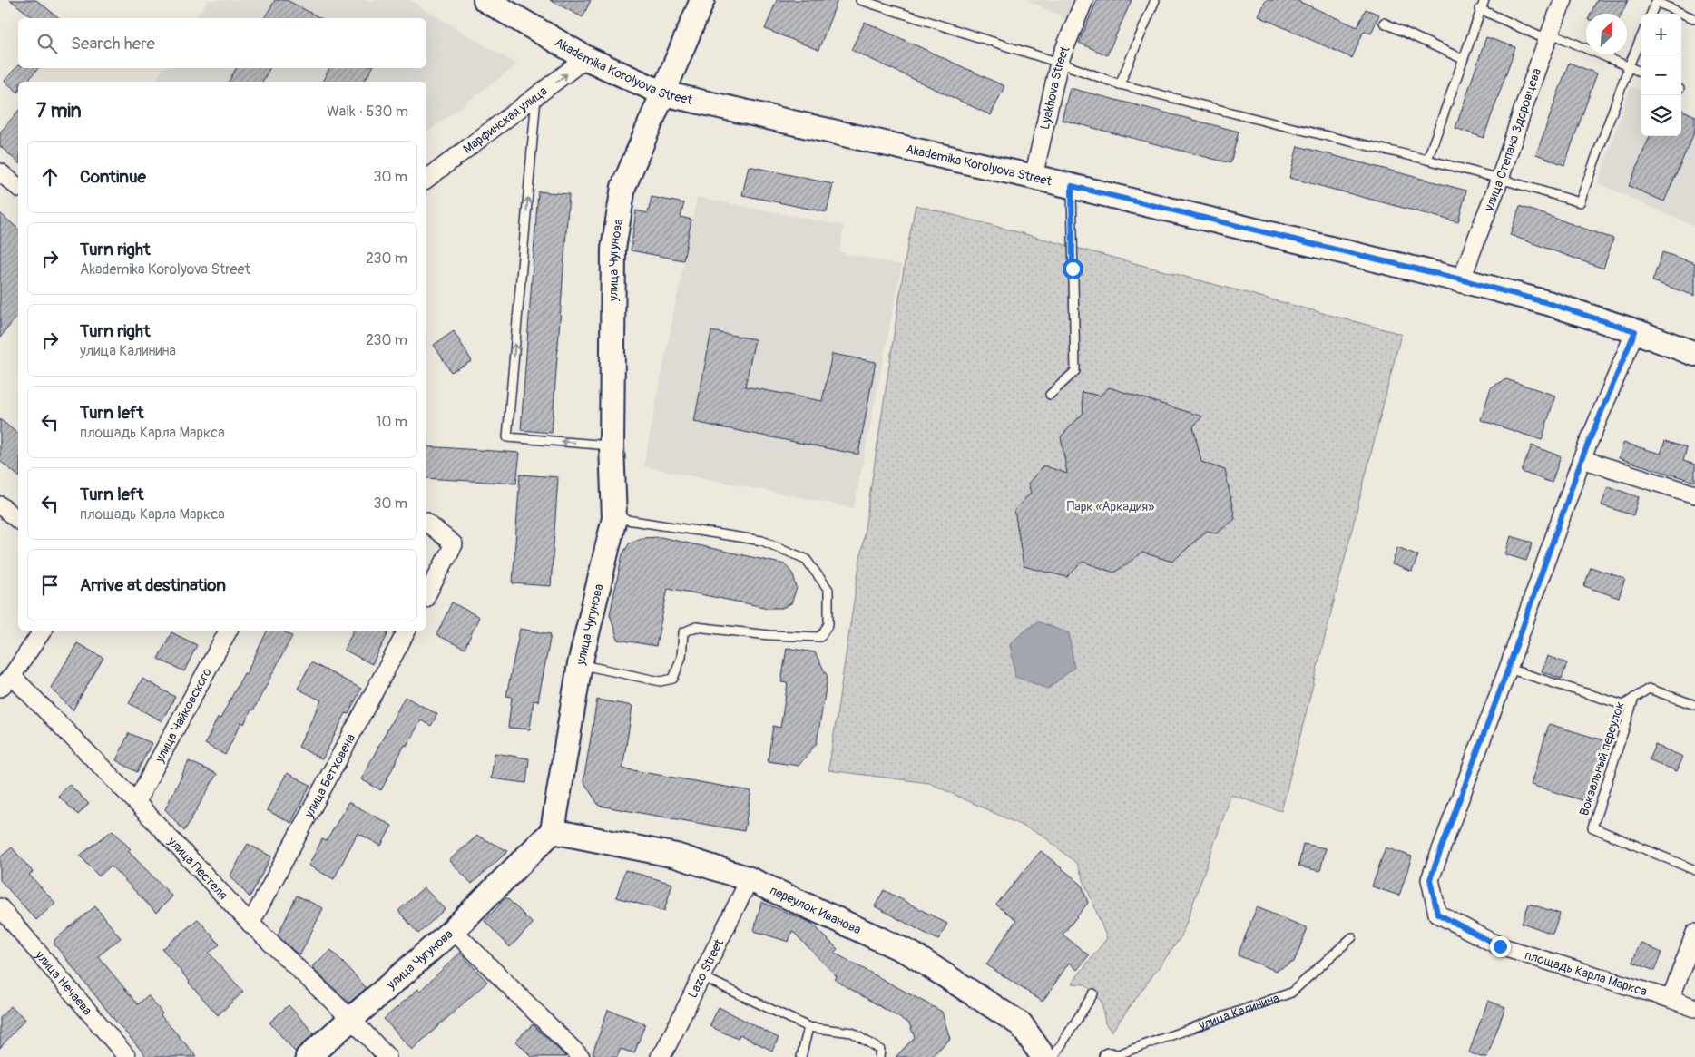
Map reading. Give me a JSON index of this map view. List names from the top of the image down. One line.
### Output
{"streets":{"street":["Akademika Korolyova Street","Lyakhova Street","Марфинская улица","улица Степана Здоровцева","улица Чугунова","улица Чайковского","улица Бетховена","улица Пестеля","переулок Иванова","Lazo Street","площадь Карла Маркса","улица Нечаева"],"lane":["Вокзальный переулок","улица Калинина"]},"crossings":[["Akademika Korolyova Street","Lyakhova Street"],["Akademika Korolyova Street","Марфинская улица"],["Akademika Korolyova Street","улица Степана Здоровцева"],["Akademika Korolyova Street","улица Чугунова"],["улица Чугунова","улица Пестеля"],["улица Чугунова","переулок Иванова"],["улица Чайковского","улица Пестеля"],["улица Бетховена","улица Пестеля"],["переулок Иванова","Lazo Street"]],"parks":["Парк «Аркадия»"],"north":"top right","page":{"map_buttons":["+","−"],"search":"Search here","heading":["7 min","Walk · 530 m"],"list":[["Continue","30 m"],["Turn right","Akademika Korolyova Street","230 m"],["Turn right","улица Калинина","230 m"],["Turn left","площадь Карла Маркса","10 m"],["Turn left","площадь Карла Маркса","30 m"],"Arrive at destination"]}}
